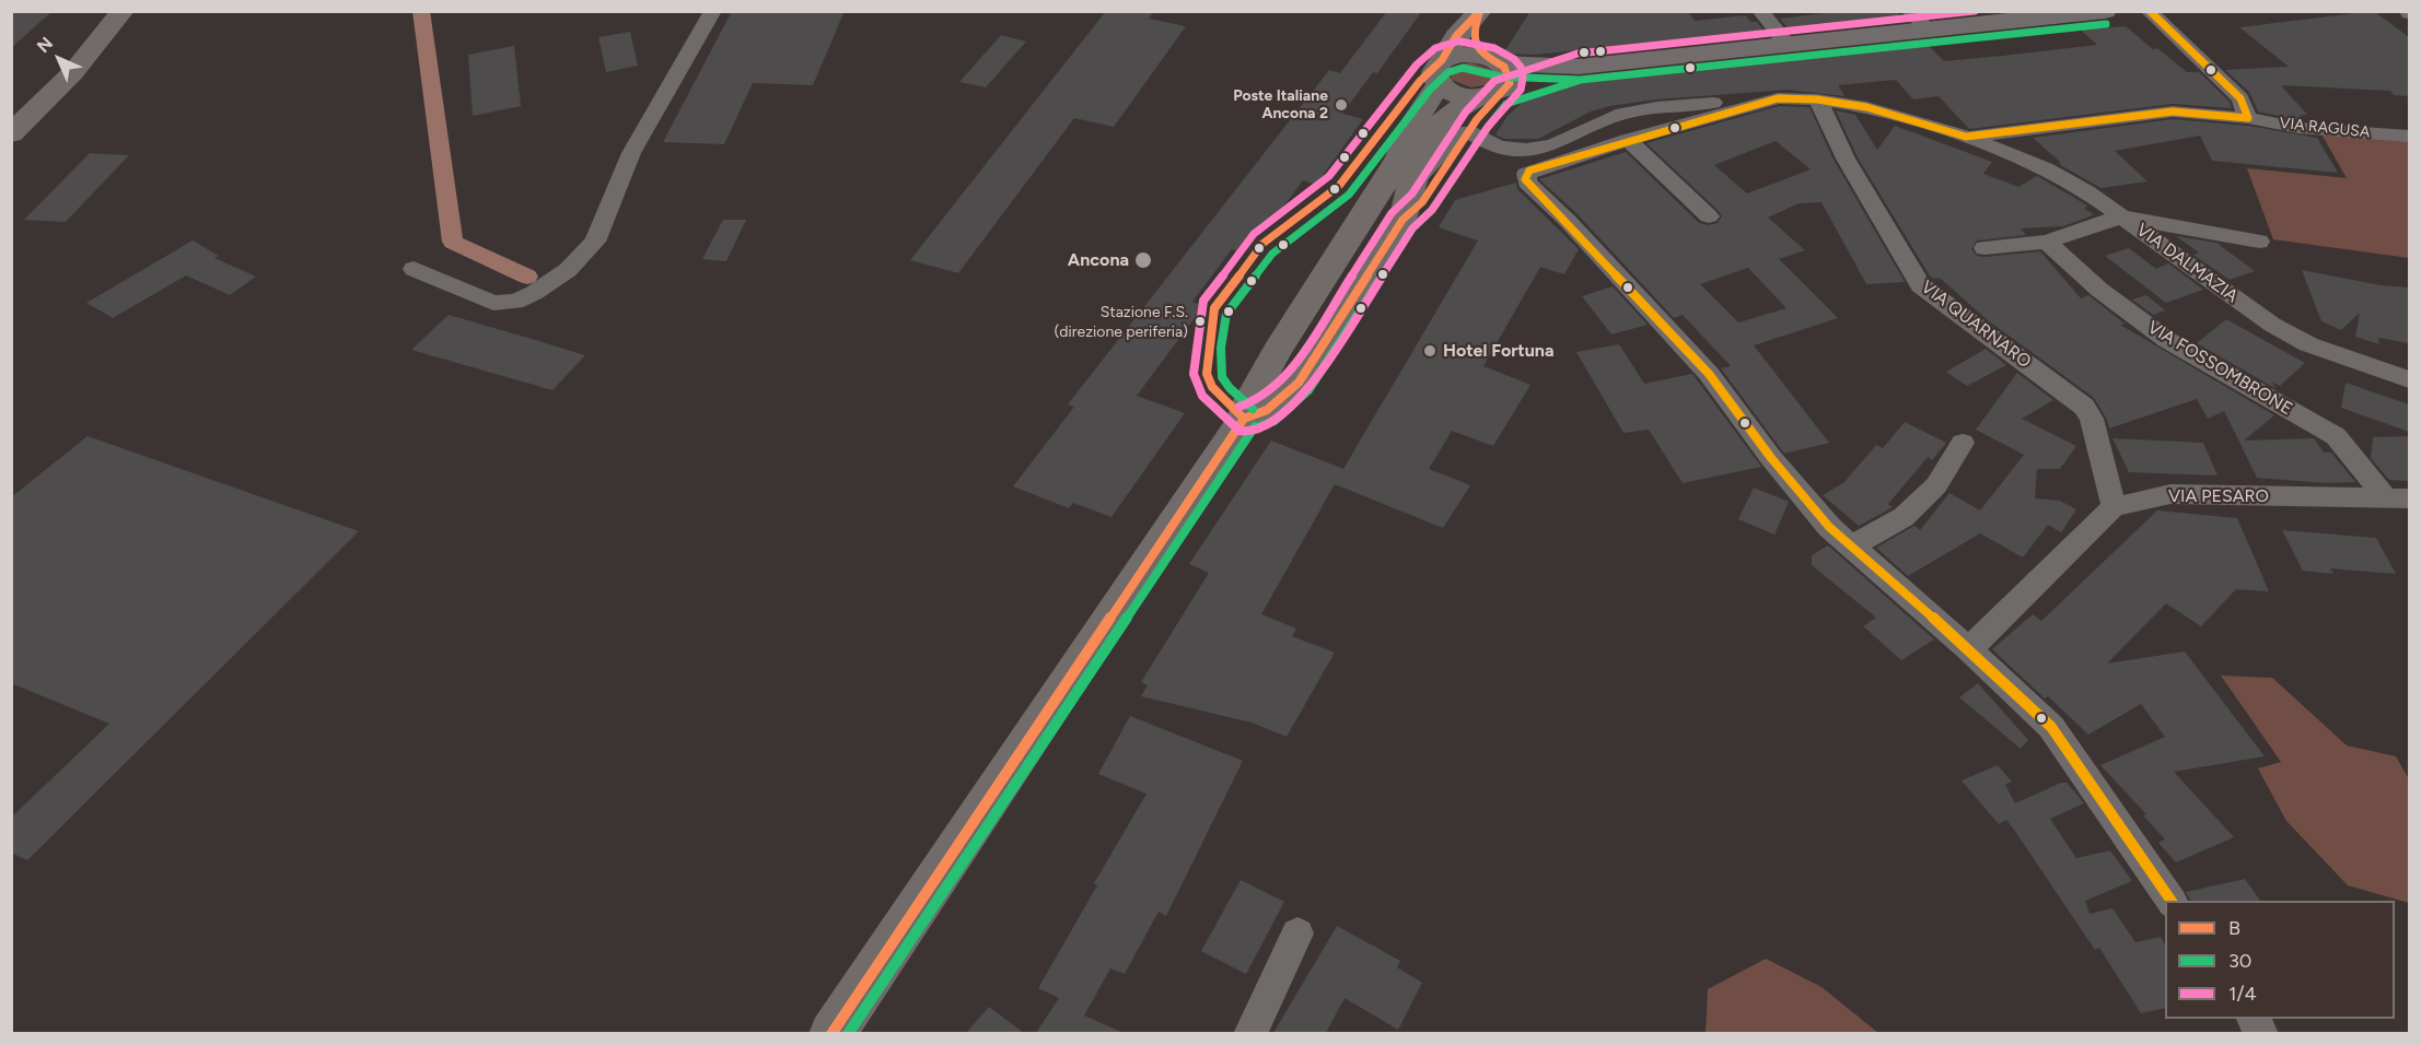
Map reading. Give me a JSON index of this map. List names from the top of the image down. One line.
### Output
{"streets":{"street":["VIA RAGUSA","VIA DALMAZIA","VIA QUARNARO","VIA FOSSOMBRONE","VIA PESARO"]},"crossings":[["VIA RAGUSA","VIA DALMAZIA"],["VIA DALMAZIA","VIA QUARNARO"],["VIA QUARNARO","VIA PESARO"],["VIA FOSSOMBRONE","VIA PESARO"]],"places":["Poste Italiane Ancona 2","Ancona","Stazione F.S. (direzione periferia)","Hotel Fortuna"],"lines":["transit line B","transit line 1/4","transit line 30"],"legend":["B","30","1/4"],"north":"top left"}
